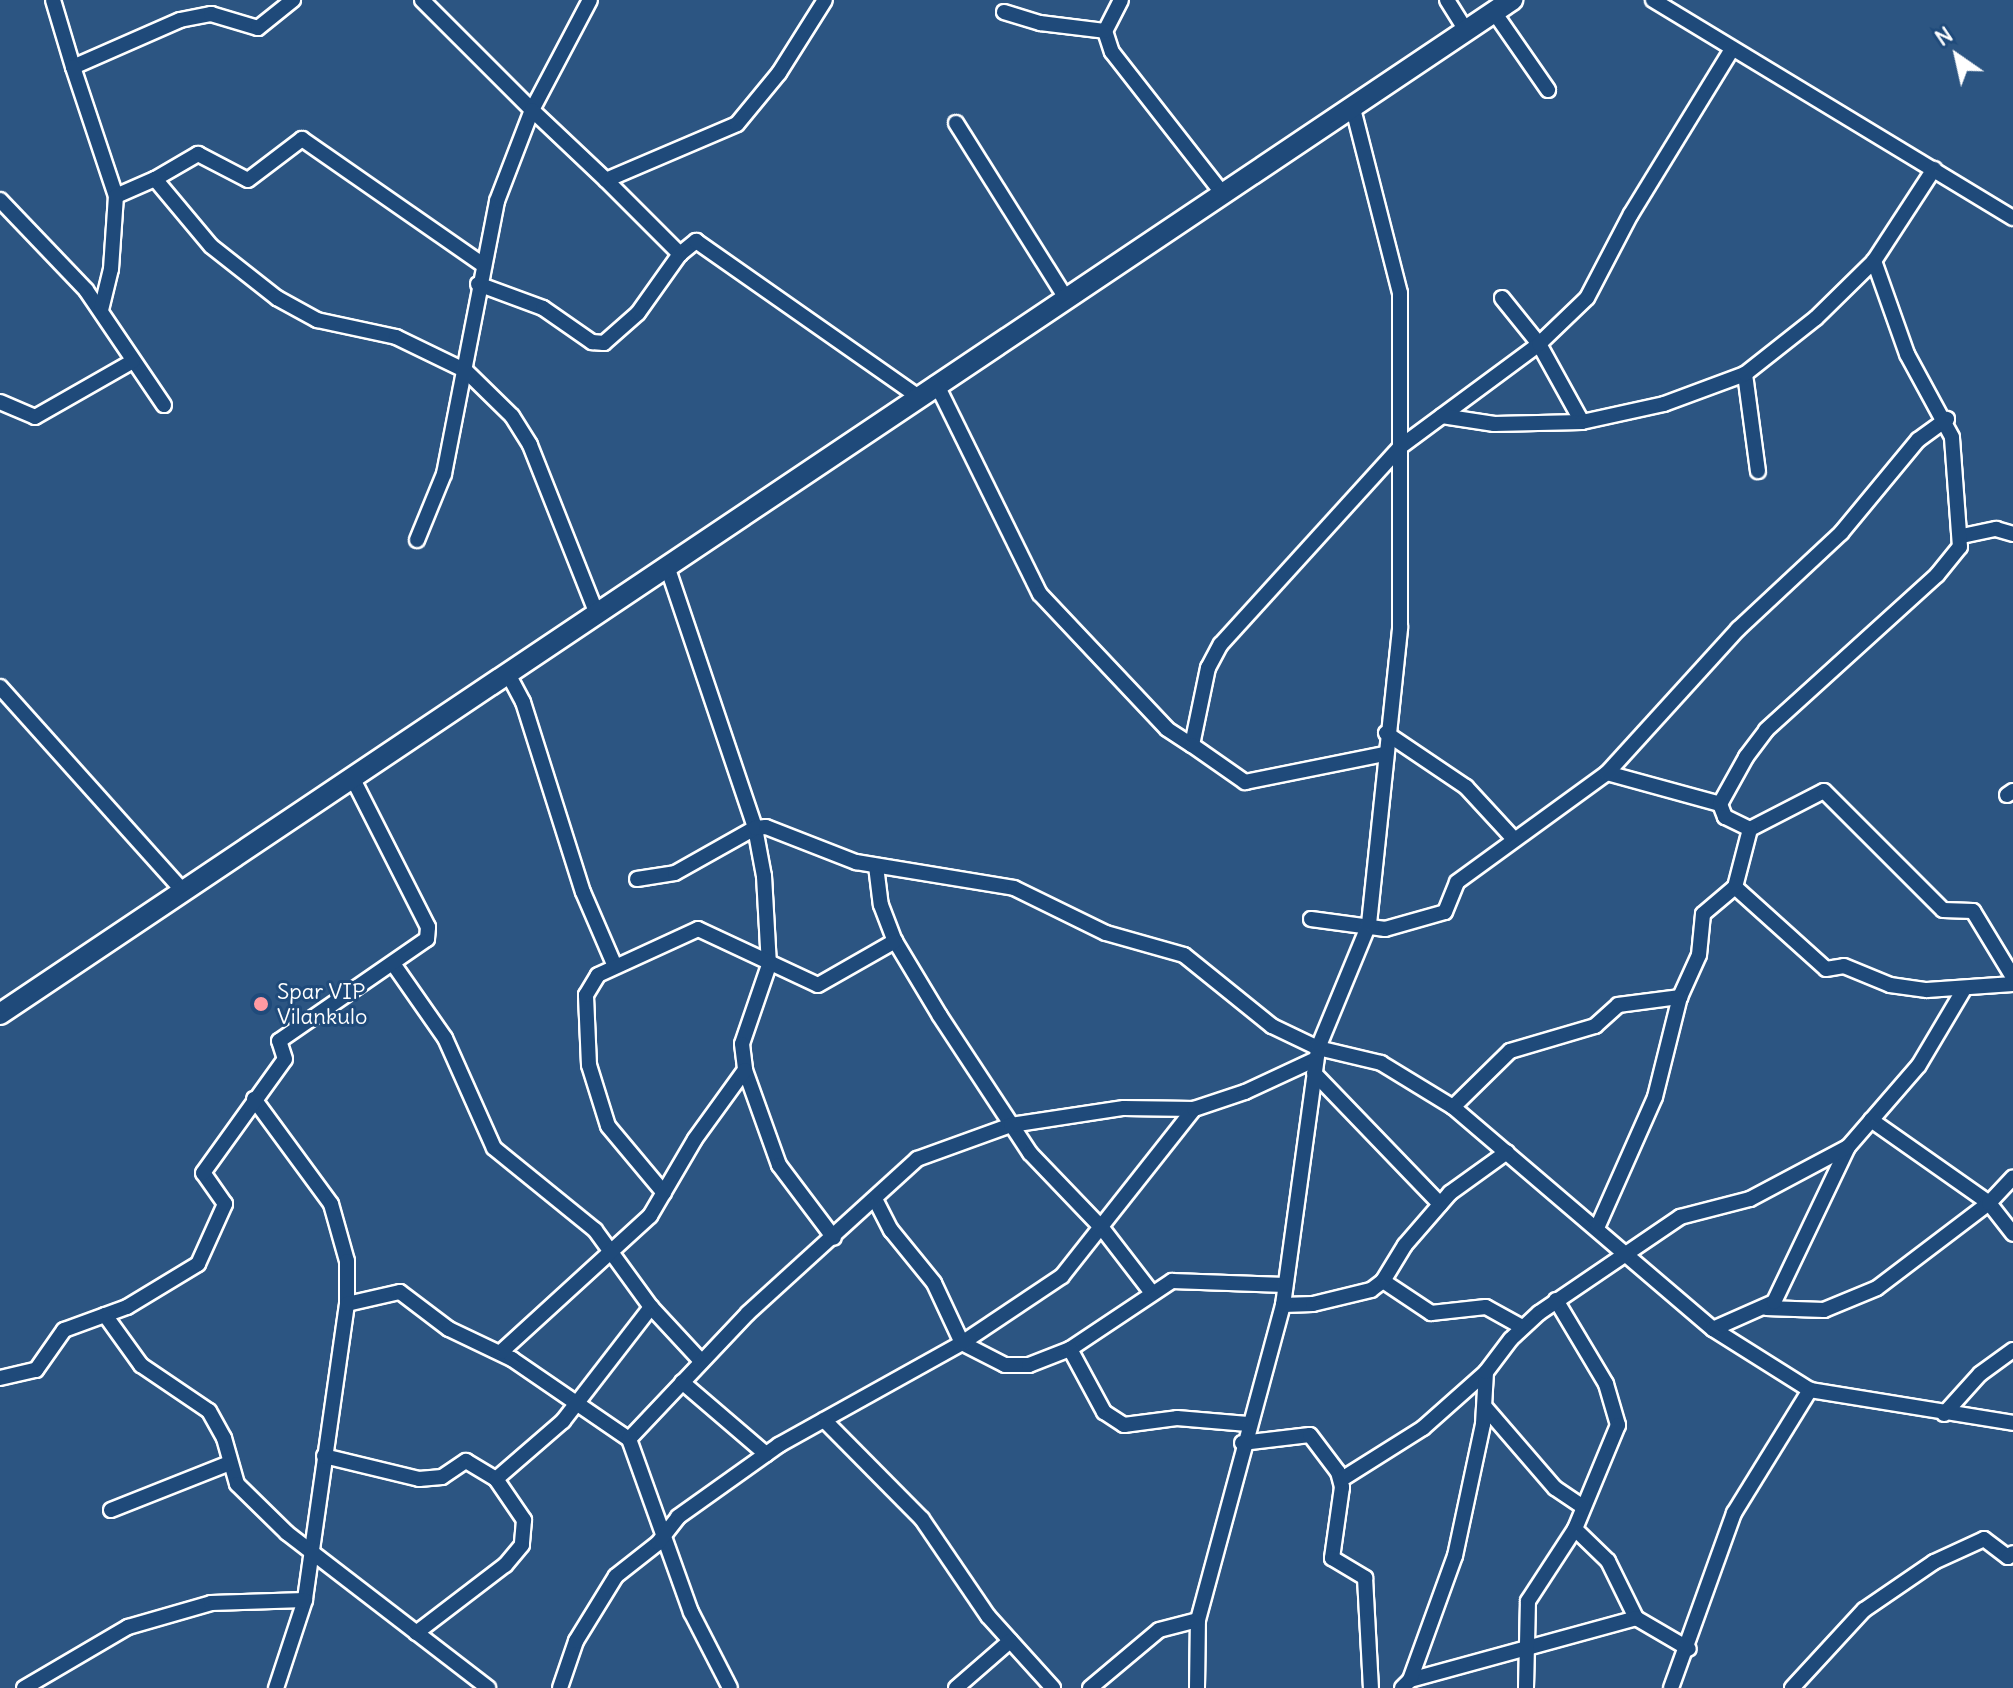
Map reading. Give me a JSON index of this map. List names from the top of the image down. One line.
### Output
{"places":["Spar VIP Vilankulo"],"north":"top left"}
